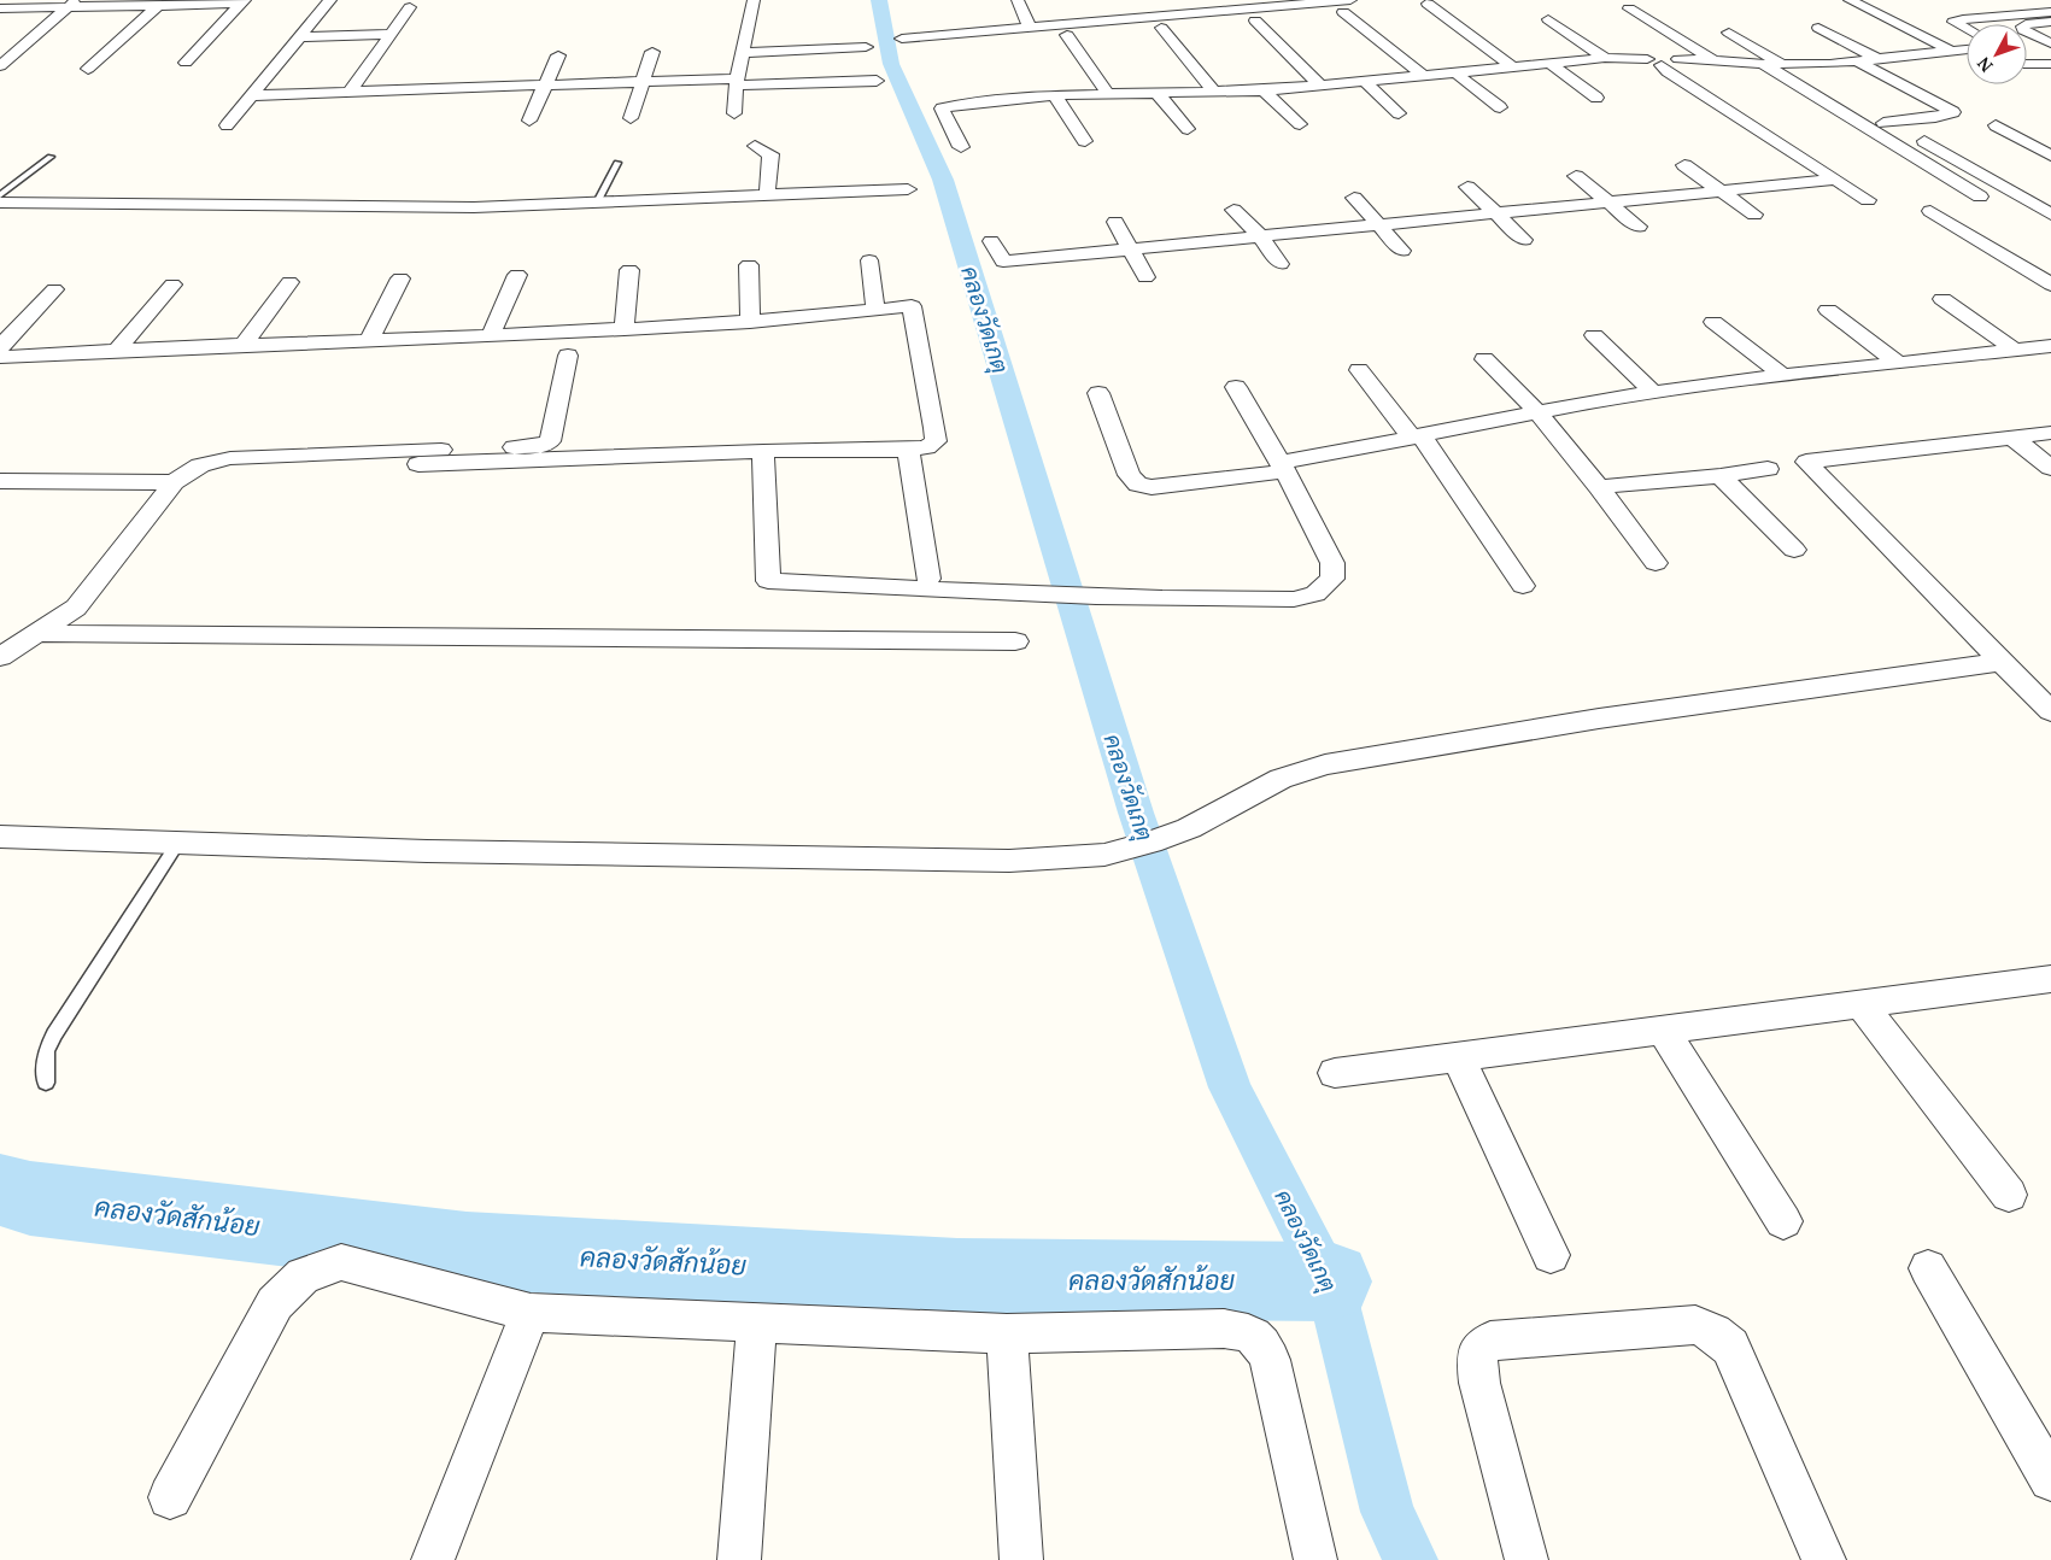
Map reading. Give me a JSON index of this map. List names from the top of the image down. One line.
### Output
{"water":["คลองวัดเกตุ","คลองวัดสักน้อย"],"north":"bottom left"}
